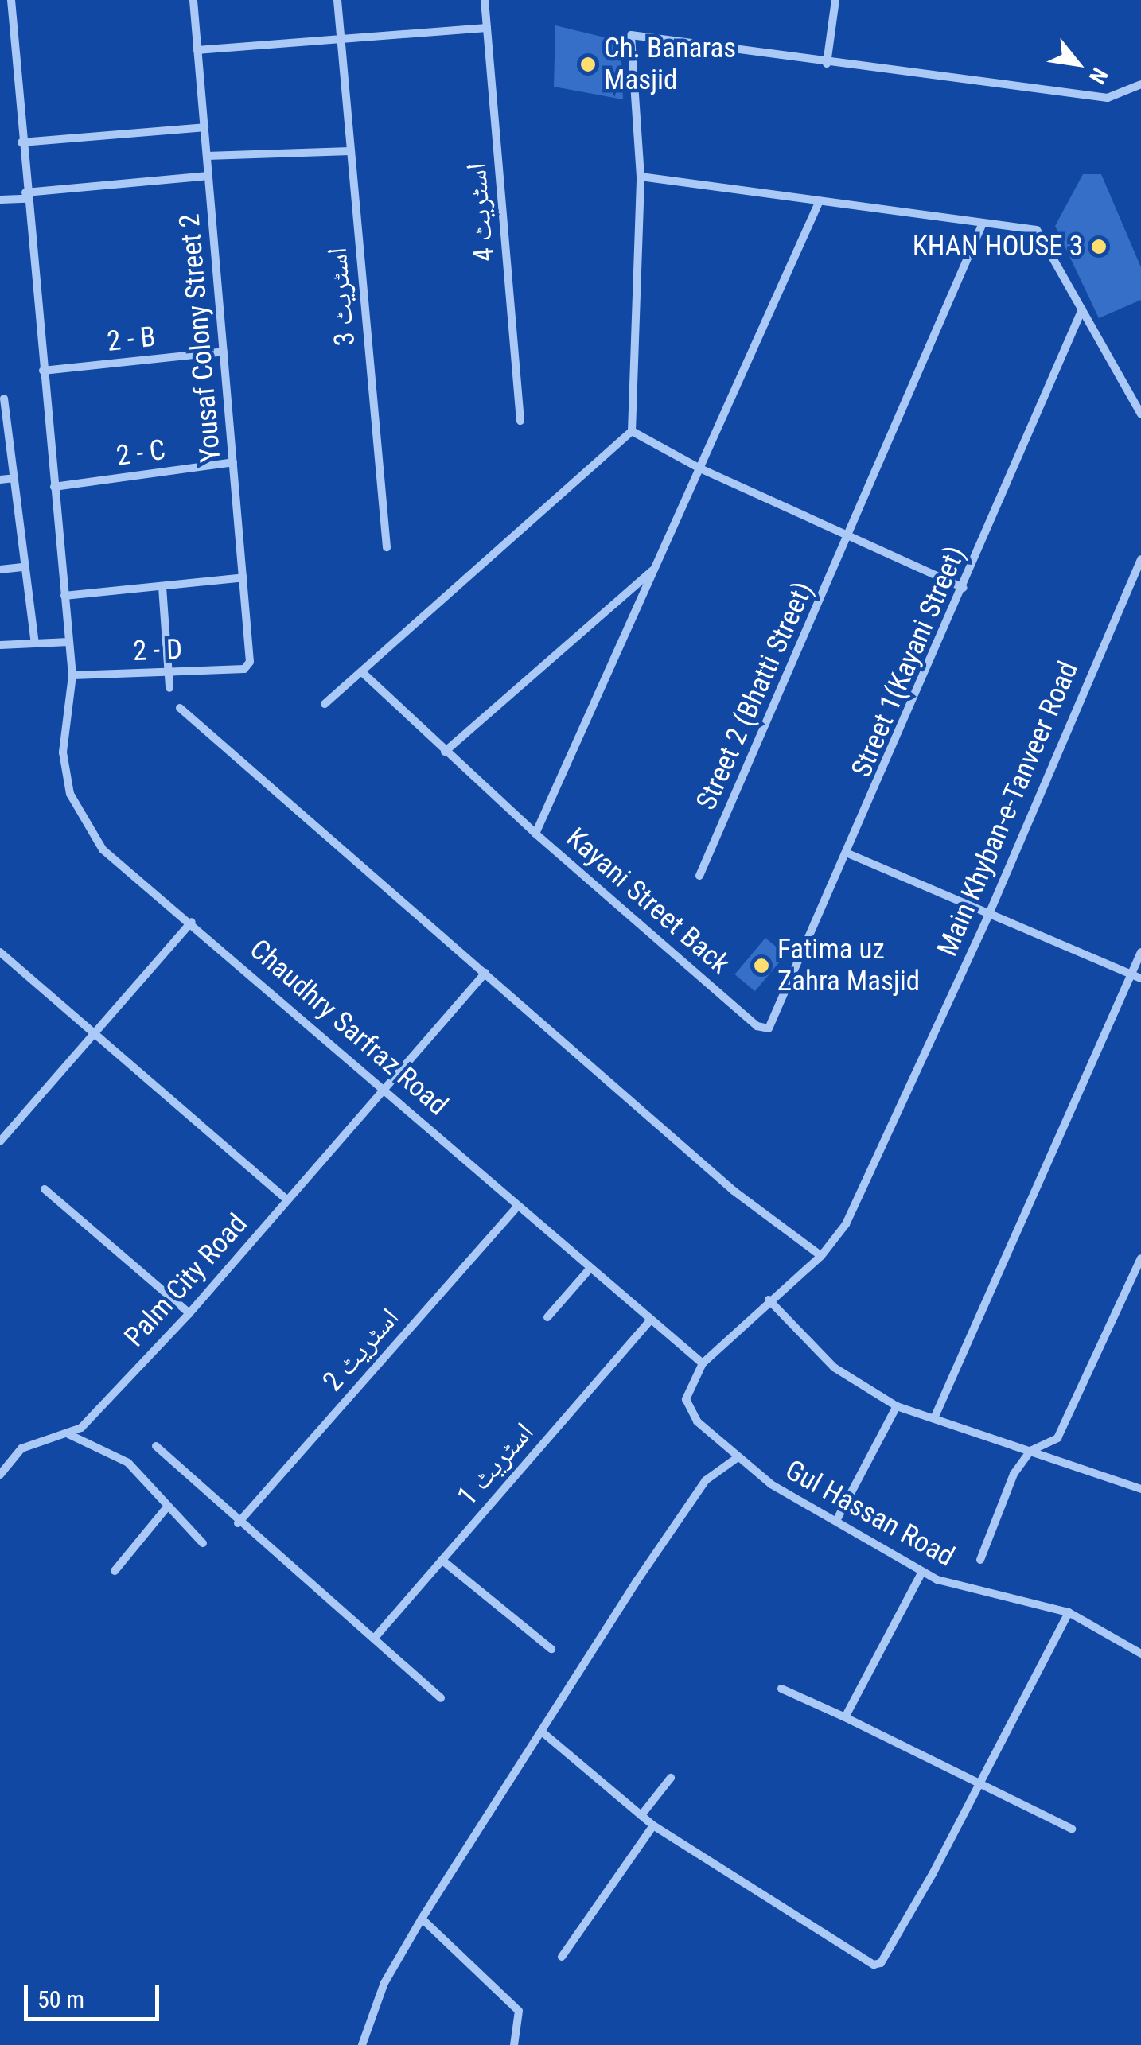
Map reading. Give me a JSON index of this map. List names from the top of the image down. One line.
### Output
{"streets":{"street":["اسٹریٹ 4","اسٹریٹ 3","Yousaf Colony Street 2","2 - B","2 - C","2 - D","Street 1(Kayani Street)","Street 2 (Bhatti Street)","Main Khyban-e-Tanveer Road","Kayani Street Back","Chaudhry Sarfraz Road","Palm City Road","اسٹریٹ 2","اسٹریٹ 1","Gul Hassan Road"]},"crossings":[["Yousaf Colony Street 2","2 - B"],["Yousaf Colony Street 2","2 - C"],["Yousaf Colony Street 2","2 - D"],["2 - B","Chaudhry Sarfraz Road"],["2 - C","Chaudhry Sarfraz Road"],["2 - D","Chaudhry Sarfraz Road"],["Street 1(Kayani Street)","Kayani Street Back"],["Main Khyban-e-Tanveer Road","Chaudhry Sarfraz Road"],["Main Khyban-e-Tanveer Road","Gul Hassan Road"],["Chaudhry Sarfraz Road","Palm City Road"],["Chaudhry Sarfraz Road","اسٹریٹ 2"],["Chaudhry Sarfraz Road","اسٹریٹ 1"],["Chaudhry Sarfraz Road","Gul Hassan Road"]],"places":["Ch. Banaras Masjid","KHAN HOUSE 3","Fatima uz Zahra Masjid"],"scale_bar":"50 m","north":"bottom right"}
